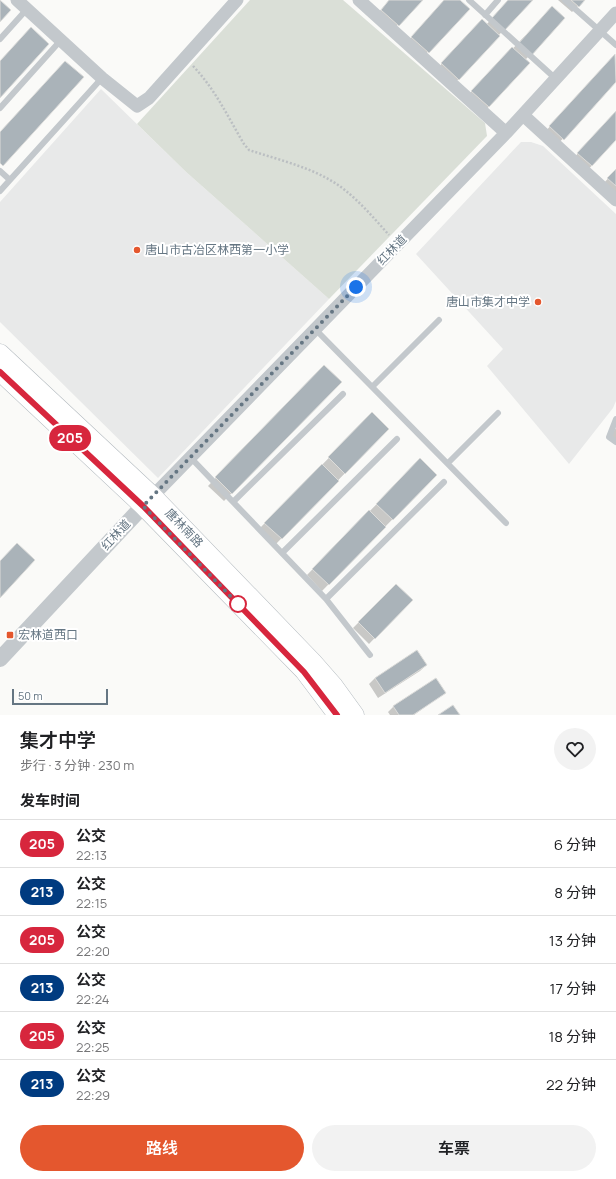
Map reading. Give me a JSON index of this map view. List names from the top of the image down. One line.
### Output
{"streets":{"main road":["唐林南路"],"street":["红林道"]},"crossings":[["红林道","唐林南路"]],"places":{"other":["唐山市古冶区林西第一小学","唐山市集才中学"],"transit":["宏林道西口"]},"lines":["bus line 205"],"scale_bar":"50 m","page":{"on_map":"205","scale":"50 m","heading":[["集才中学","步行 · 3 分钟 · 230 m"],"发车时间"],"list":[{"mark":"205","name":"公交","note":"22:13","value":"6 分钟"},{"mark":"213","name":"公交","note":"22:15","value":"8 分钟"},{"mark":"205","name":"公交","note":"22:20","value":"13 分钟"},{"mark":"213","name":"公交","note":"22:24","value":"17 分钟"},{"mark":"205","name":"公交","note":"22:25","value":"18 分钟"},{"mark":"213","name":"公交","note":"22:29","value":"22 分钟"}],"buttons":["路线","车票"]}}
